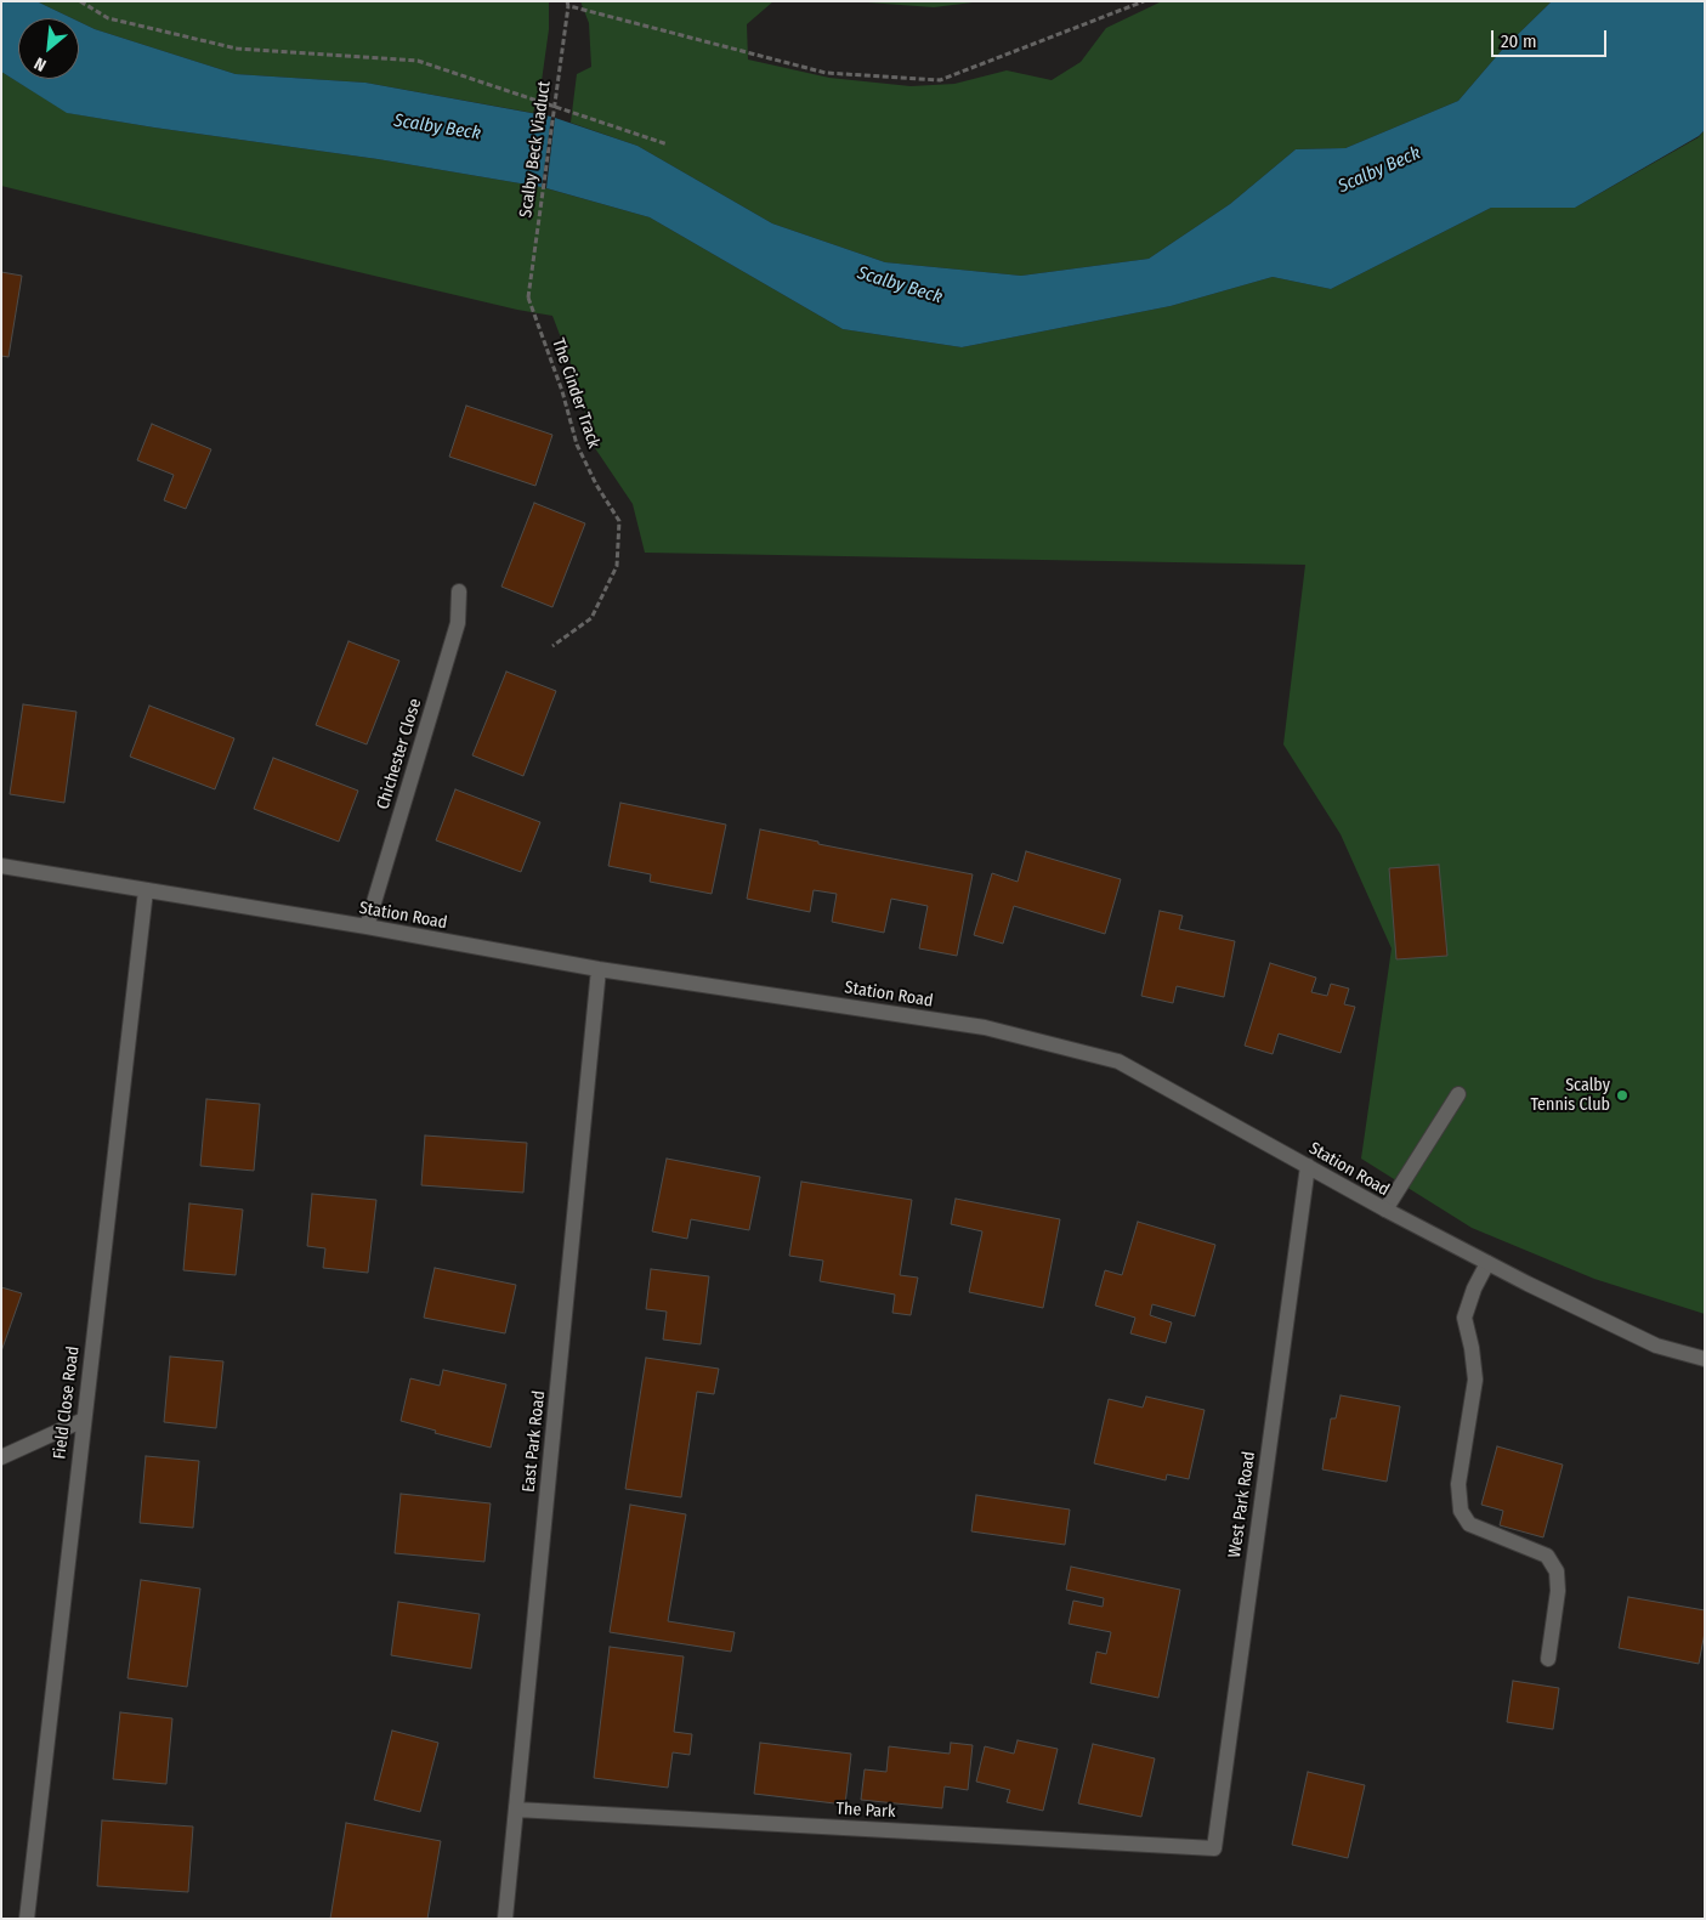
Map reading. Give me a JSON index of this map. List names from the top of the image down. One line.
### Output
{"streets":{"street":["Chichester Close","Station Road","Field Close Road","East Park Road","West Park Road","The Park"],"path":["Scalby Beck Viaduct","The Cinder Track"]},"crossings":[["Scalby Beck Viaduct","The Cinder Track"],["Chichester Close","Station Road"],["Station Road","Field Close Road"],["Station Road","East Park Road"],["Station Road","West Park Road"],["East Park Road","The Park"],["West Park Road","The Park"]],"water":["Scalby Beck"],"places":["Scalby Tennis Club"],"scale_bar":"20 m","north":"bottom left"}
